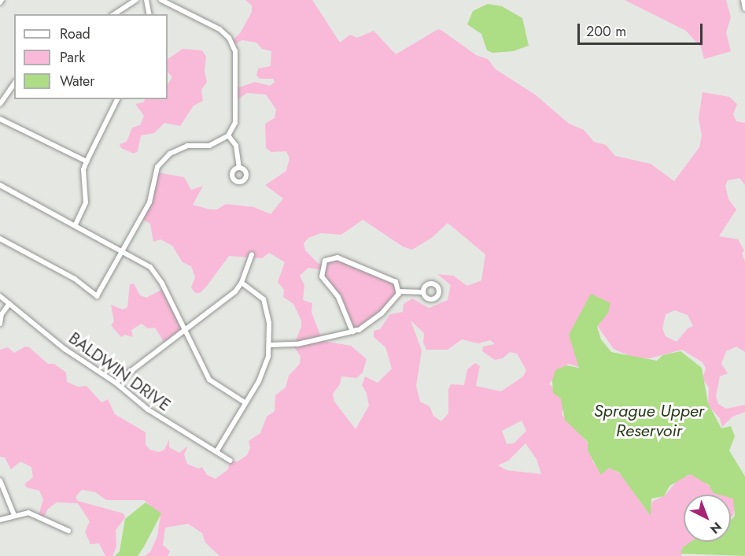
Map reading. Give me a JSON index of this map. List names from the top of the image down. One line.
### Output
{"streets":{"street":["BALDWIN DRIVE"]},"water":["Sprague Upper Reservoir"],"legend":["Road","Park","Water"],"scale_bar":"200 m","north":"bottom right"}
